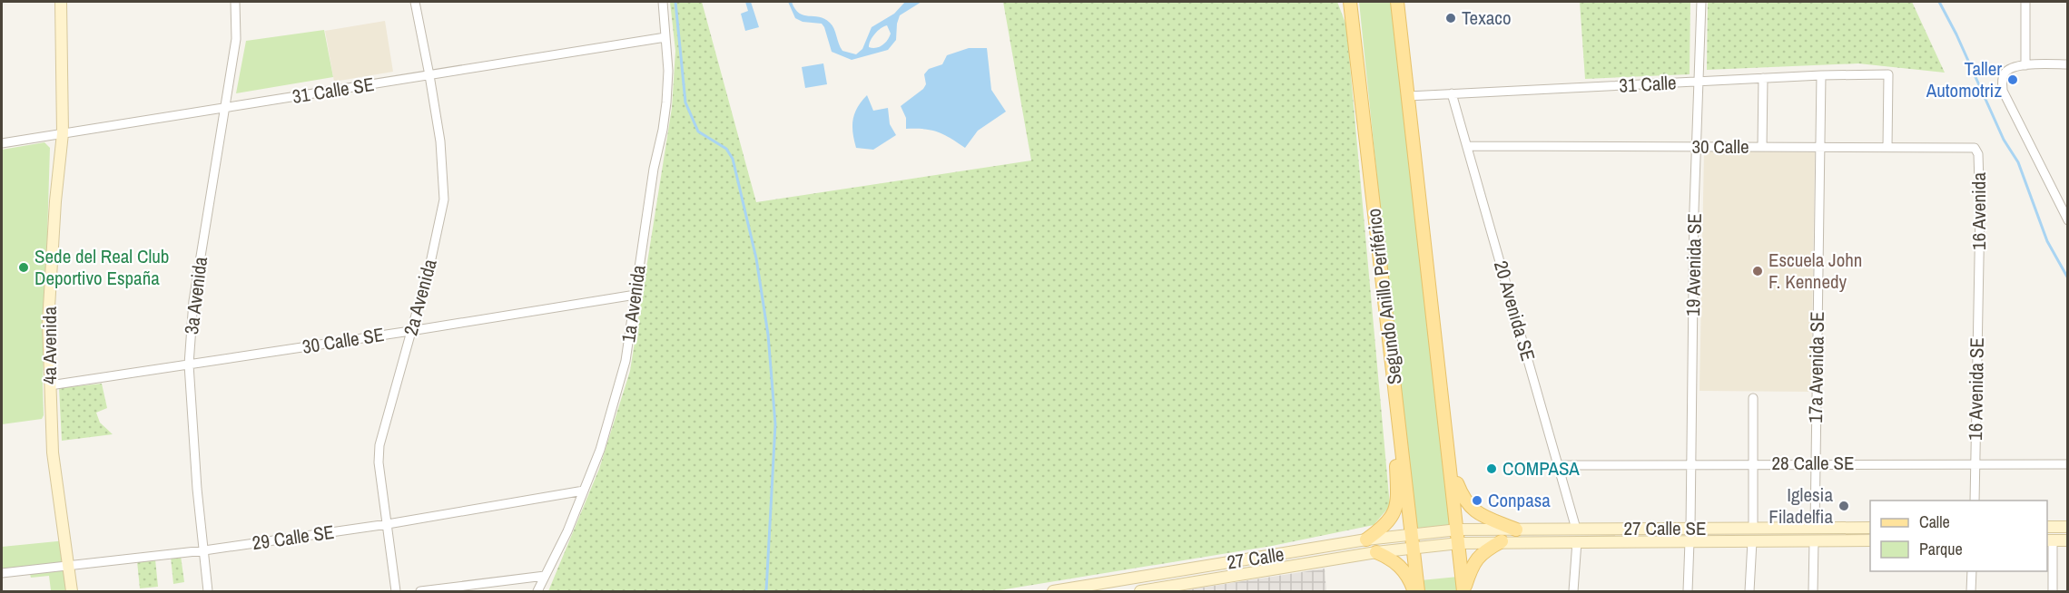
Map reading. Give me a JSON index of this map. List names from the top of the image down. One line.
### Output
{"streets":{"main road":["Segundo Anillo Periférico","4a Avenida","27 Calle SE","27 Calle"],"street":["31 Calle","31 Calle SE","30 Calle","16 Avenida","19 Avenida SE","3a Avenida","2a Avenida","1a Avenida","20 Avenida SE","30 Calle SE","17a Avenida SE","16 Avenida SE","28 Calle SE","29 Calle SE"]},"crossings":[["31 Calle","30 Calle"],["31 Calle","19 Avenida SE"],["31 Calle","20 Avenida SE"],["31 Calle","17a Avenida SE"],["31 Calle SE","3a Avenida"],["31 Calle SE","2a Avenida"],["31 Calle SE","1a Avenida"],["31 Calle SE","4a Avenida"],["30 Calle","16 Avenida"],["30 Calle","19 Avenida SE"],["30 Calle","20 Avenida SE"],["30 Calle","17a Avenida SE"],["16 Avenida","16 Avenida SE"],["19 Avenida SE","28 Calle SE"],["19 Avenida SE","27 Calle SE"],["3a Avenida","30 Calle SE"],["3a Avenida","29 Calle SE"],["Segundo Anillo Periférico","27 Calle"],["2a Avenida","30 Calle SE"],["2a Avenida","29 Calle SE"],["1a Avenida","30 Calle SE"],["1a Avenida","29 Calle SE"],["20 Avenida SE","28 Calle SE"],["20 Avenida SE","27 Calle SE"],["30 Calle SE","4a Avenida"],["4a Avenida","29 Calle SE"],["17a Avenida SE","28 Calle SE"],["17a Avenida SE","27 Calle SE"],["16 Avenida SE","28 Calle SE"],["27 Calle SE","27 Calle"]],"places":["Texaco","Taller Automotriz","Sede del Real Club Deportivo España","Escuela John F. Kennedy","COMPASA","Conpasa","Iglesia Filadelfia"],"legend":["Calle","Parque"]}
